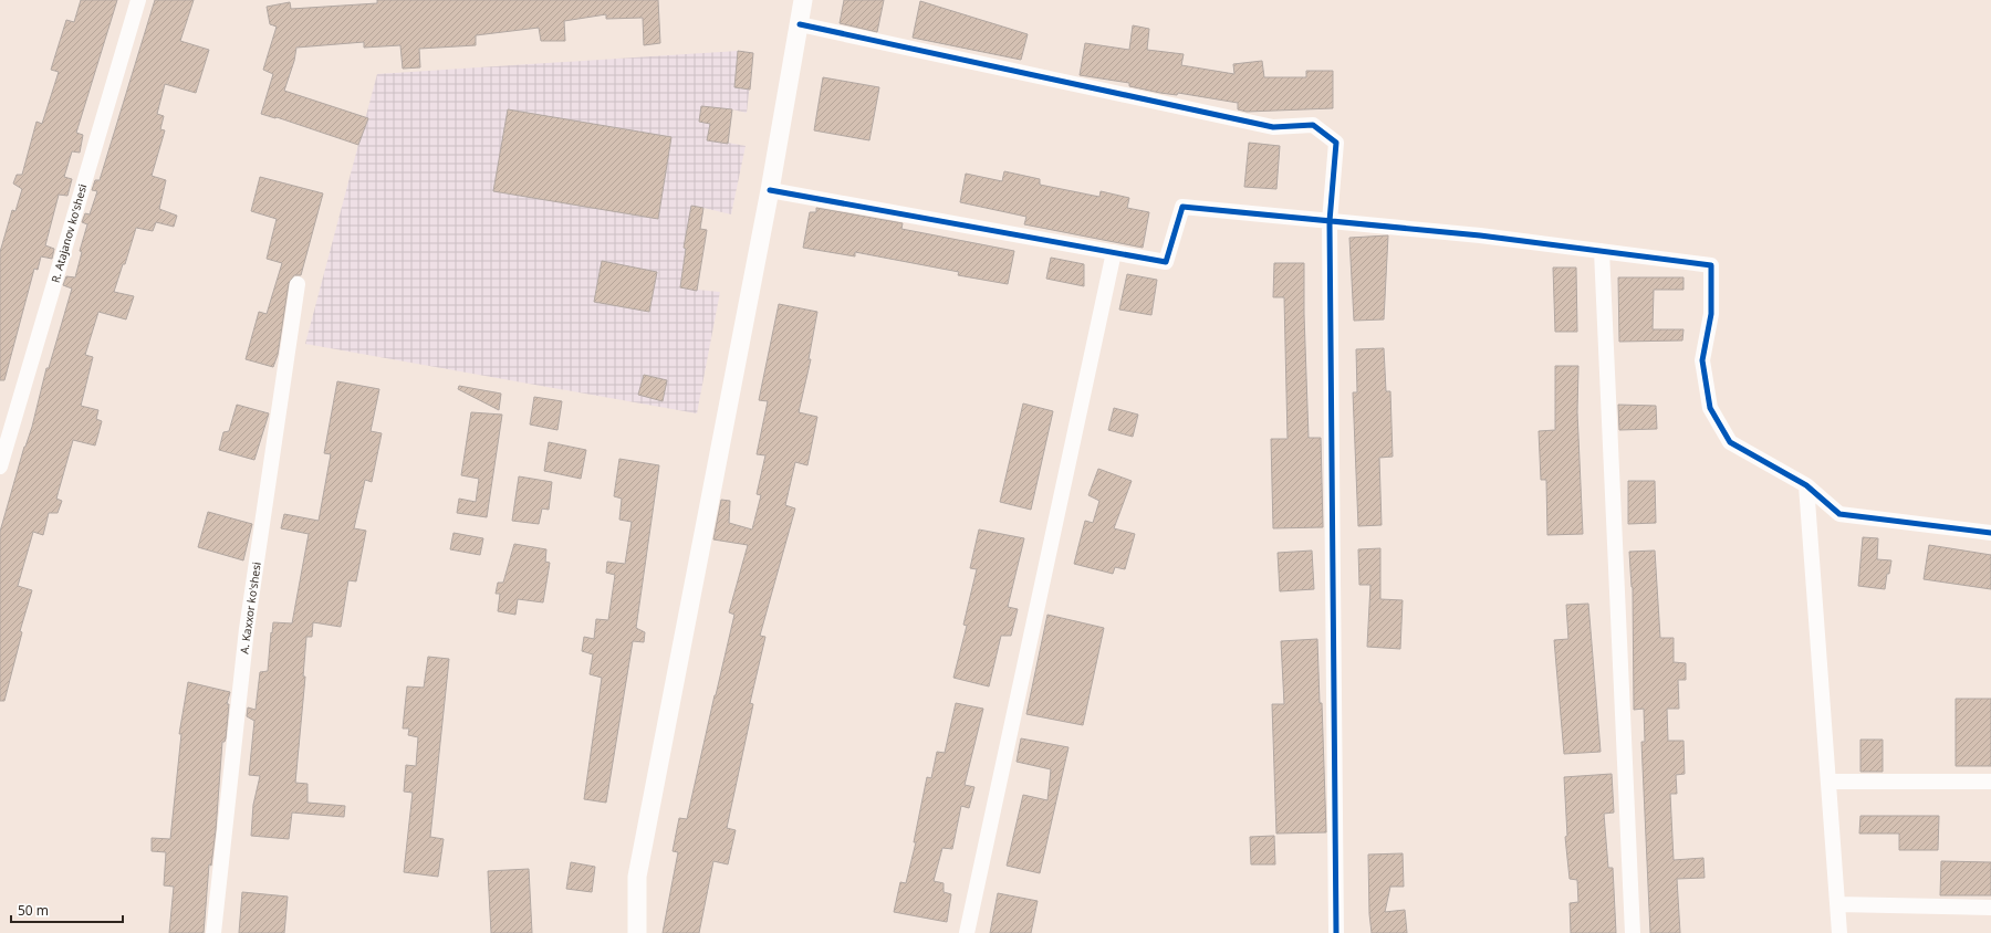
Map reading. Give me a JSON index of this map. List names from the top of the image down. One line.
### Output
{"streets":{"street":["R. Atajanov ko'shesi","A. Kaxxor ko'shesi"]},"scale_bar":"50 m"}
